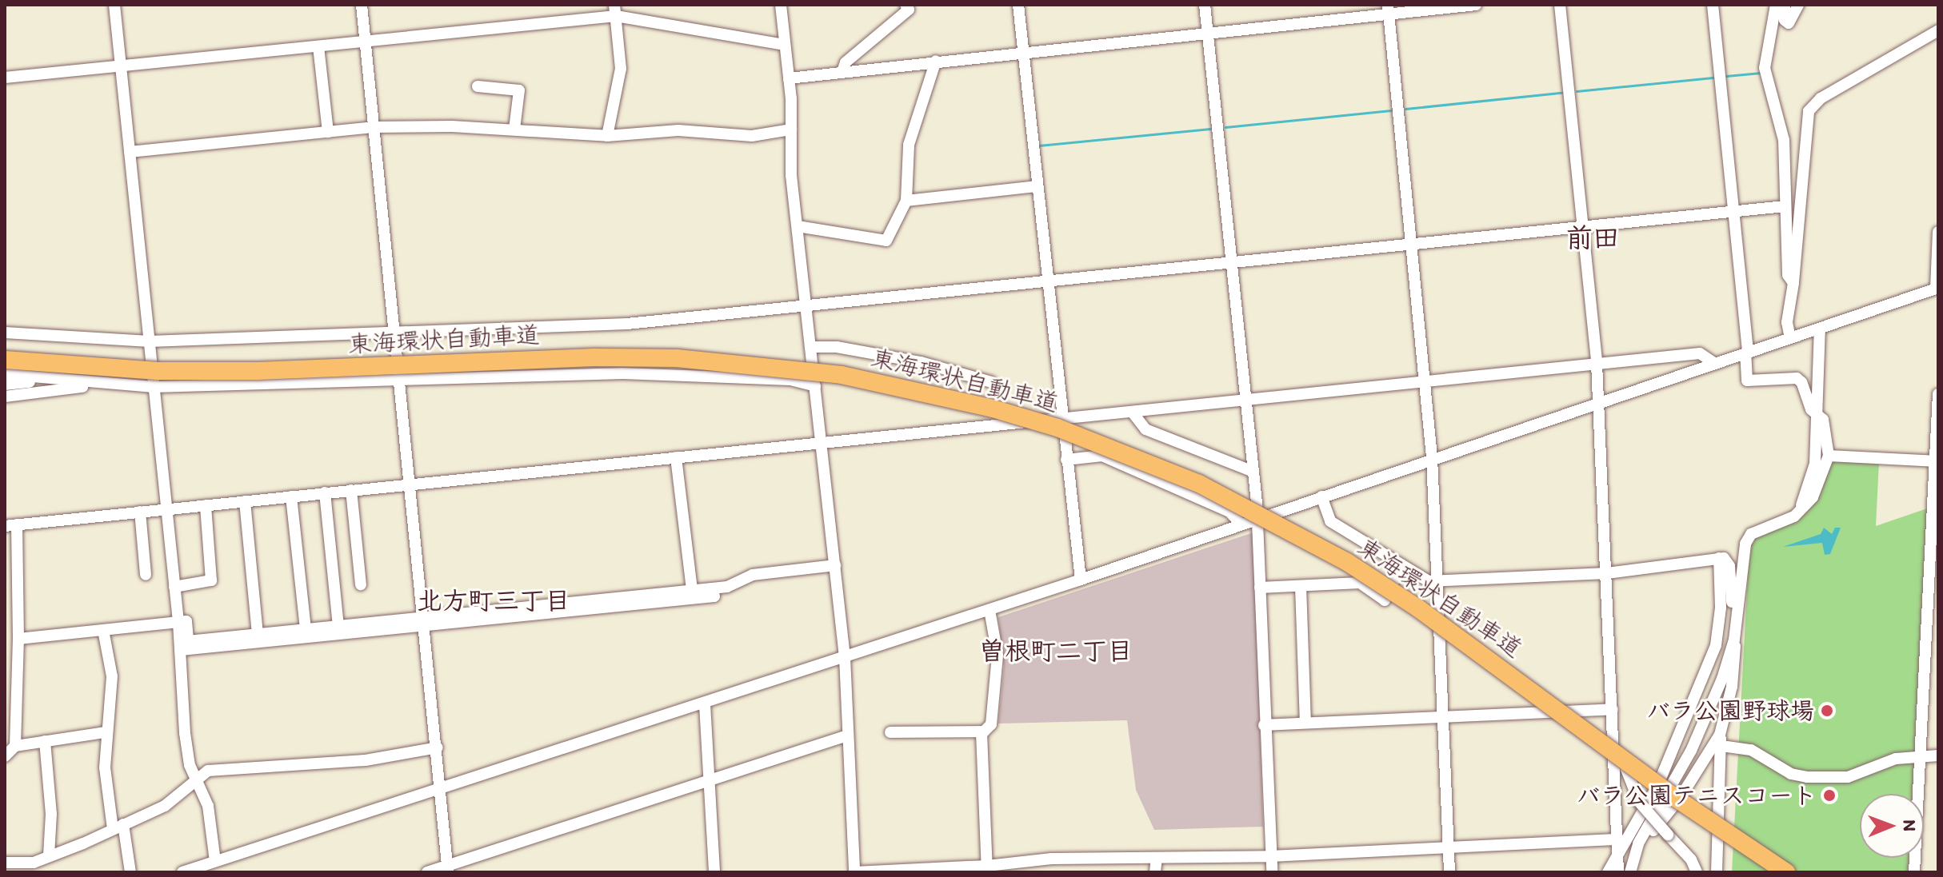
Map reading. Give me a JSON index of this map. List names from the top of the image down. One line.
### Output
{"streets":{"highway":["東海環状自動車道"]},"districts":["前田","北方町三丁目","曽根町二丁目"],"places":["バラ公園野球場","バラ公園テニスコート"],"north":"right"}
